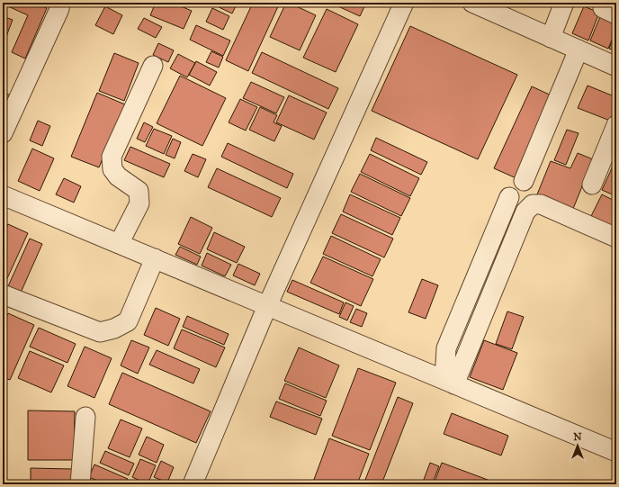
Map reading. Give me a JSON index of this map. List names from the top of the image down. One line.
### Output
{"north":"top"}
